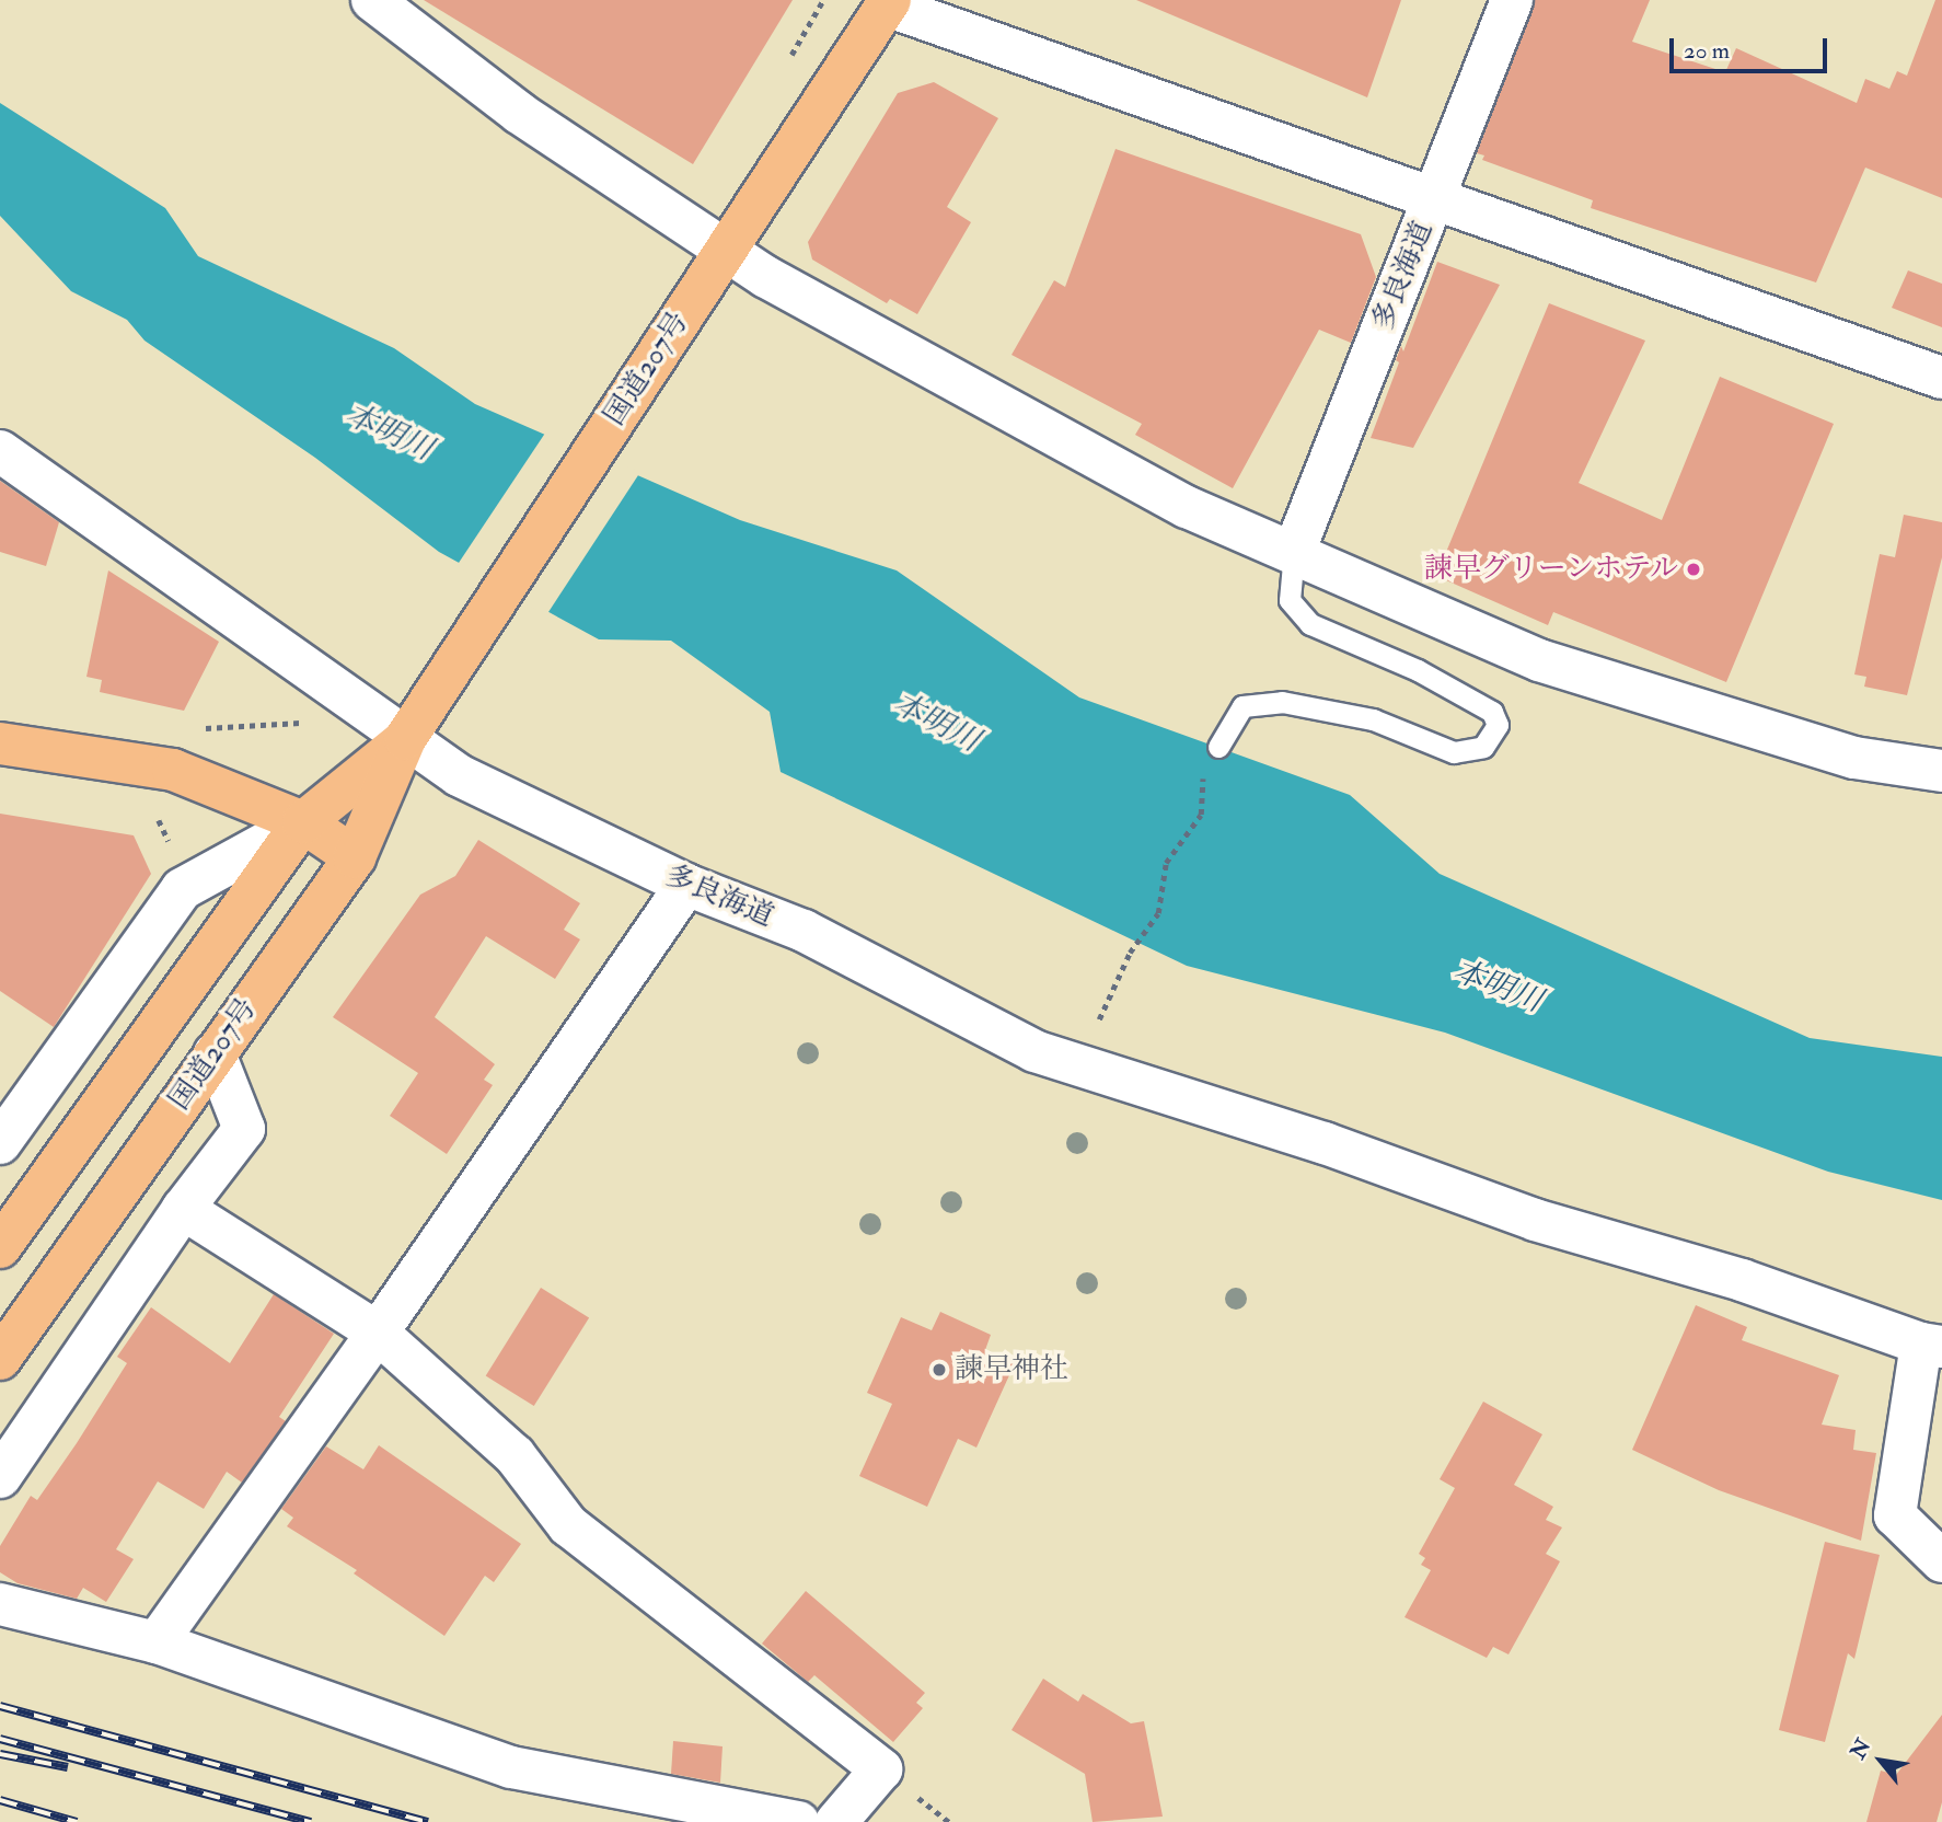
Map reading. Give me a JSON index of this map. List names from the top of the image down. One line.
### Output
{"streets":{"main road":["国道207号"],"street":["多良海道"]},"crossings":[["多良海道","国道207号"]],"water":["本明川"],"places":["諫早グリーンホテル","諫早神社"],"scale_bar":"20 m","north":"top left"}
